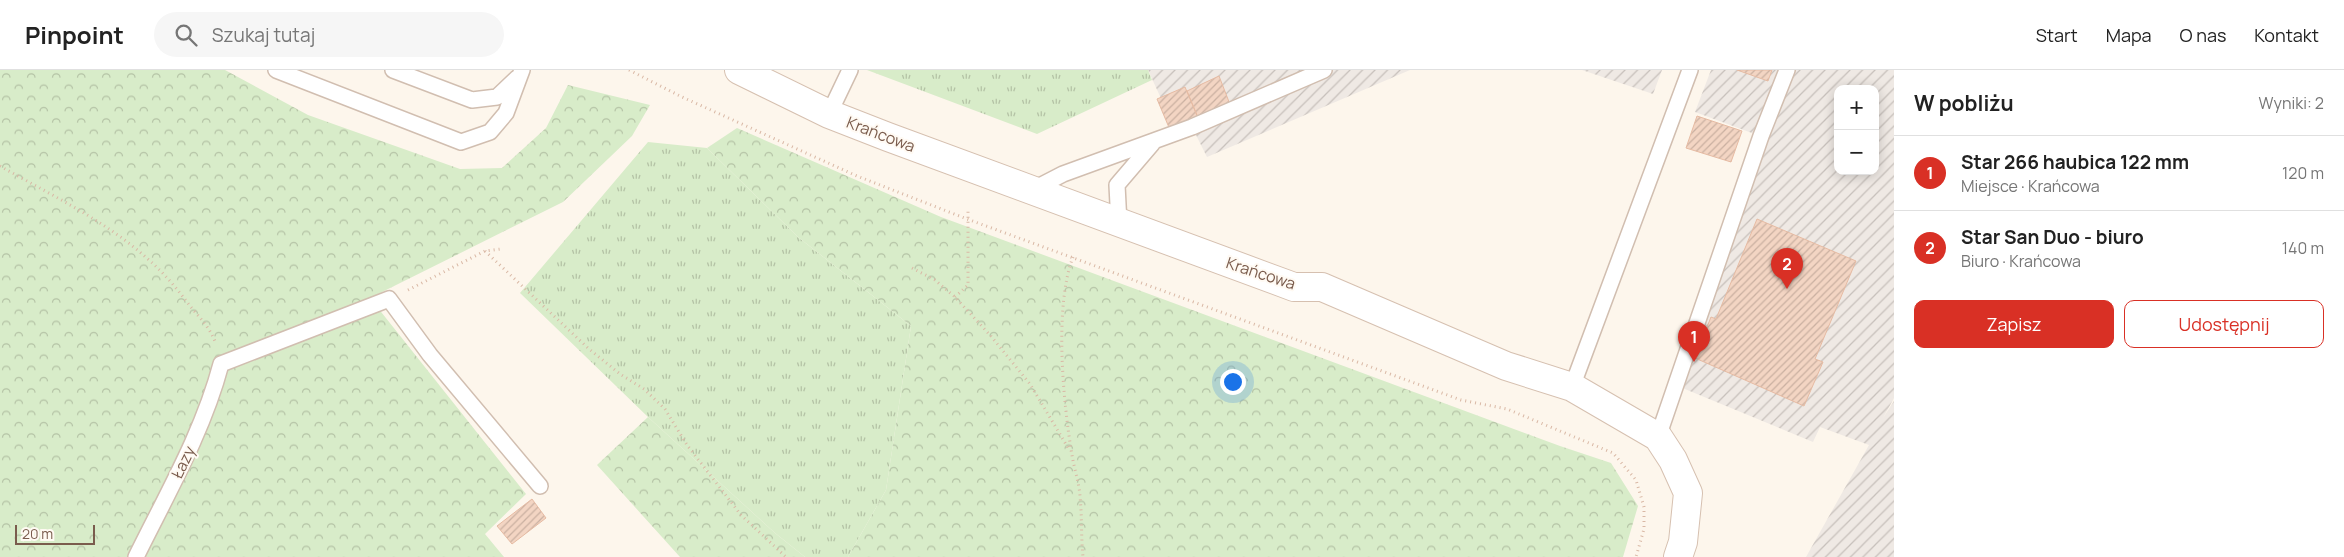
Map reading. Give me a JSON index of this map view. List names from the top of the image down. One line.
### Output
{"streets":{"street":["Krańcowa"],"lane":["Łazy"]},"scale_bar":"20 m","page":{"header":"Pinpoint","search":"Szukaj tutaj","nav":["Start","Mapa","O nas","Kontakt"],"heading":["W pobliżu","Wyniki: 2"],"map_buttons":["+","−"],"list":[{"mark":"1","name":"Star 266 haubica 122 mm","note":"Miejsce · Krańcowa","value":"120 m"},{"mark":"2","name":"Star San Duo - biuro","note":"Biuro · Krańcowa","value":"140 m"}],"pins":["2","1"],"buttons":["Zapisz","Udostępnij"],"scale":"20 m"}}
